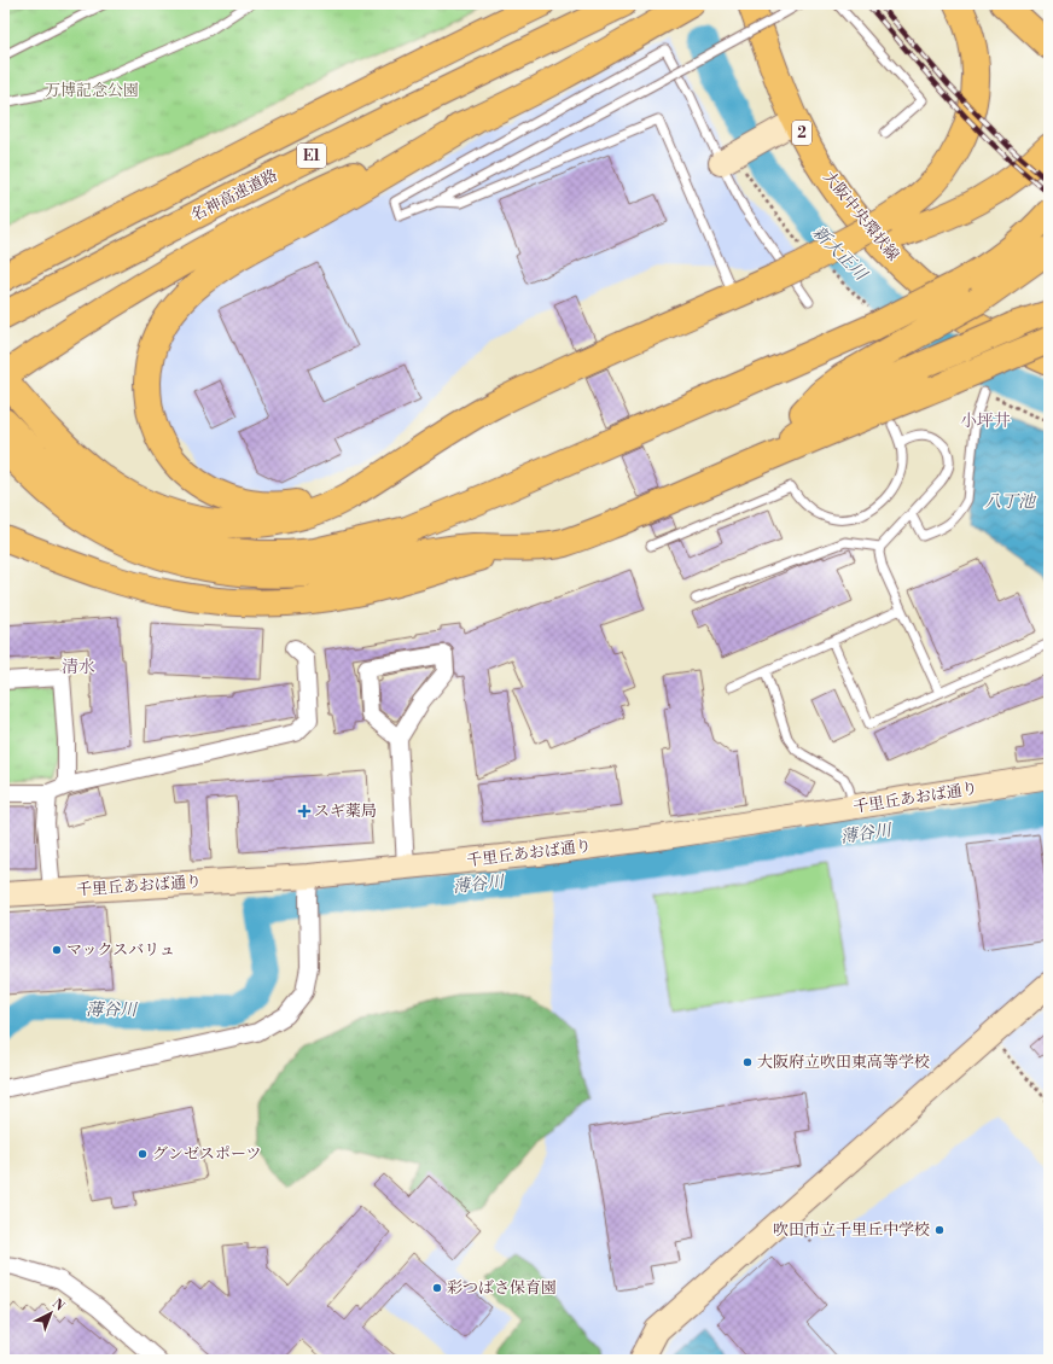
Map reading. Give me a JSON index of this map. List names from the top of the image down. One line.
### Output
{"streets":{"main road":["2","E1","名神高速道路","大阪中央環状線"],"street":["千里丘あおば通り"]},"districts":["小坪井","清水"],"water":["新大正川","八丁池","薄谷川"],"parks":["万博記念公園"],"places":{"health":["スギ薬局"],"other":["マックスバリュ","大阪府立吹田東高等学校","グンゼスポーツ","吹田市立千里丘中学校","彩つばさ保育園"]},"north":"top right"}
